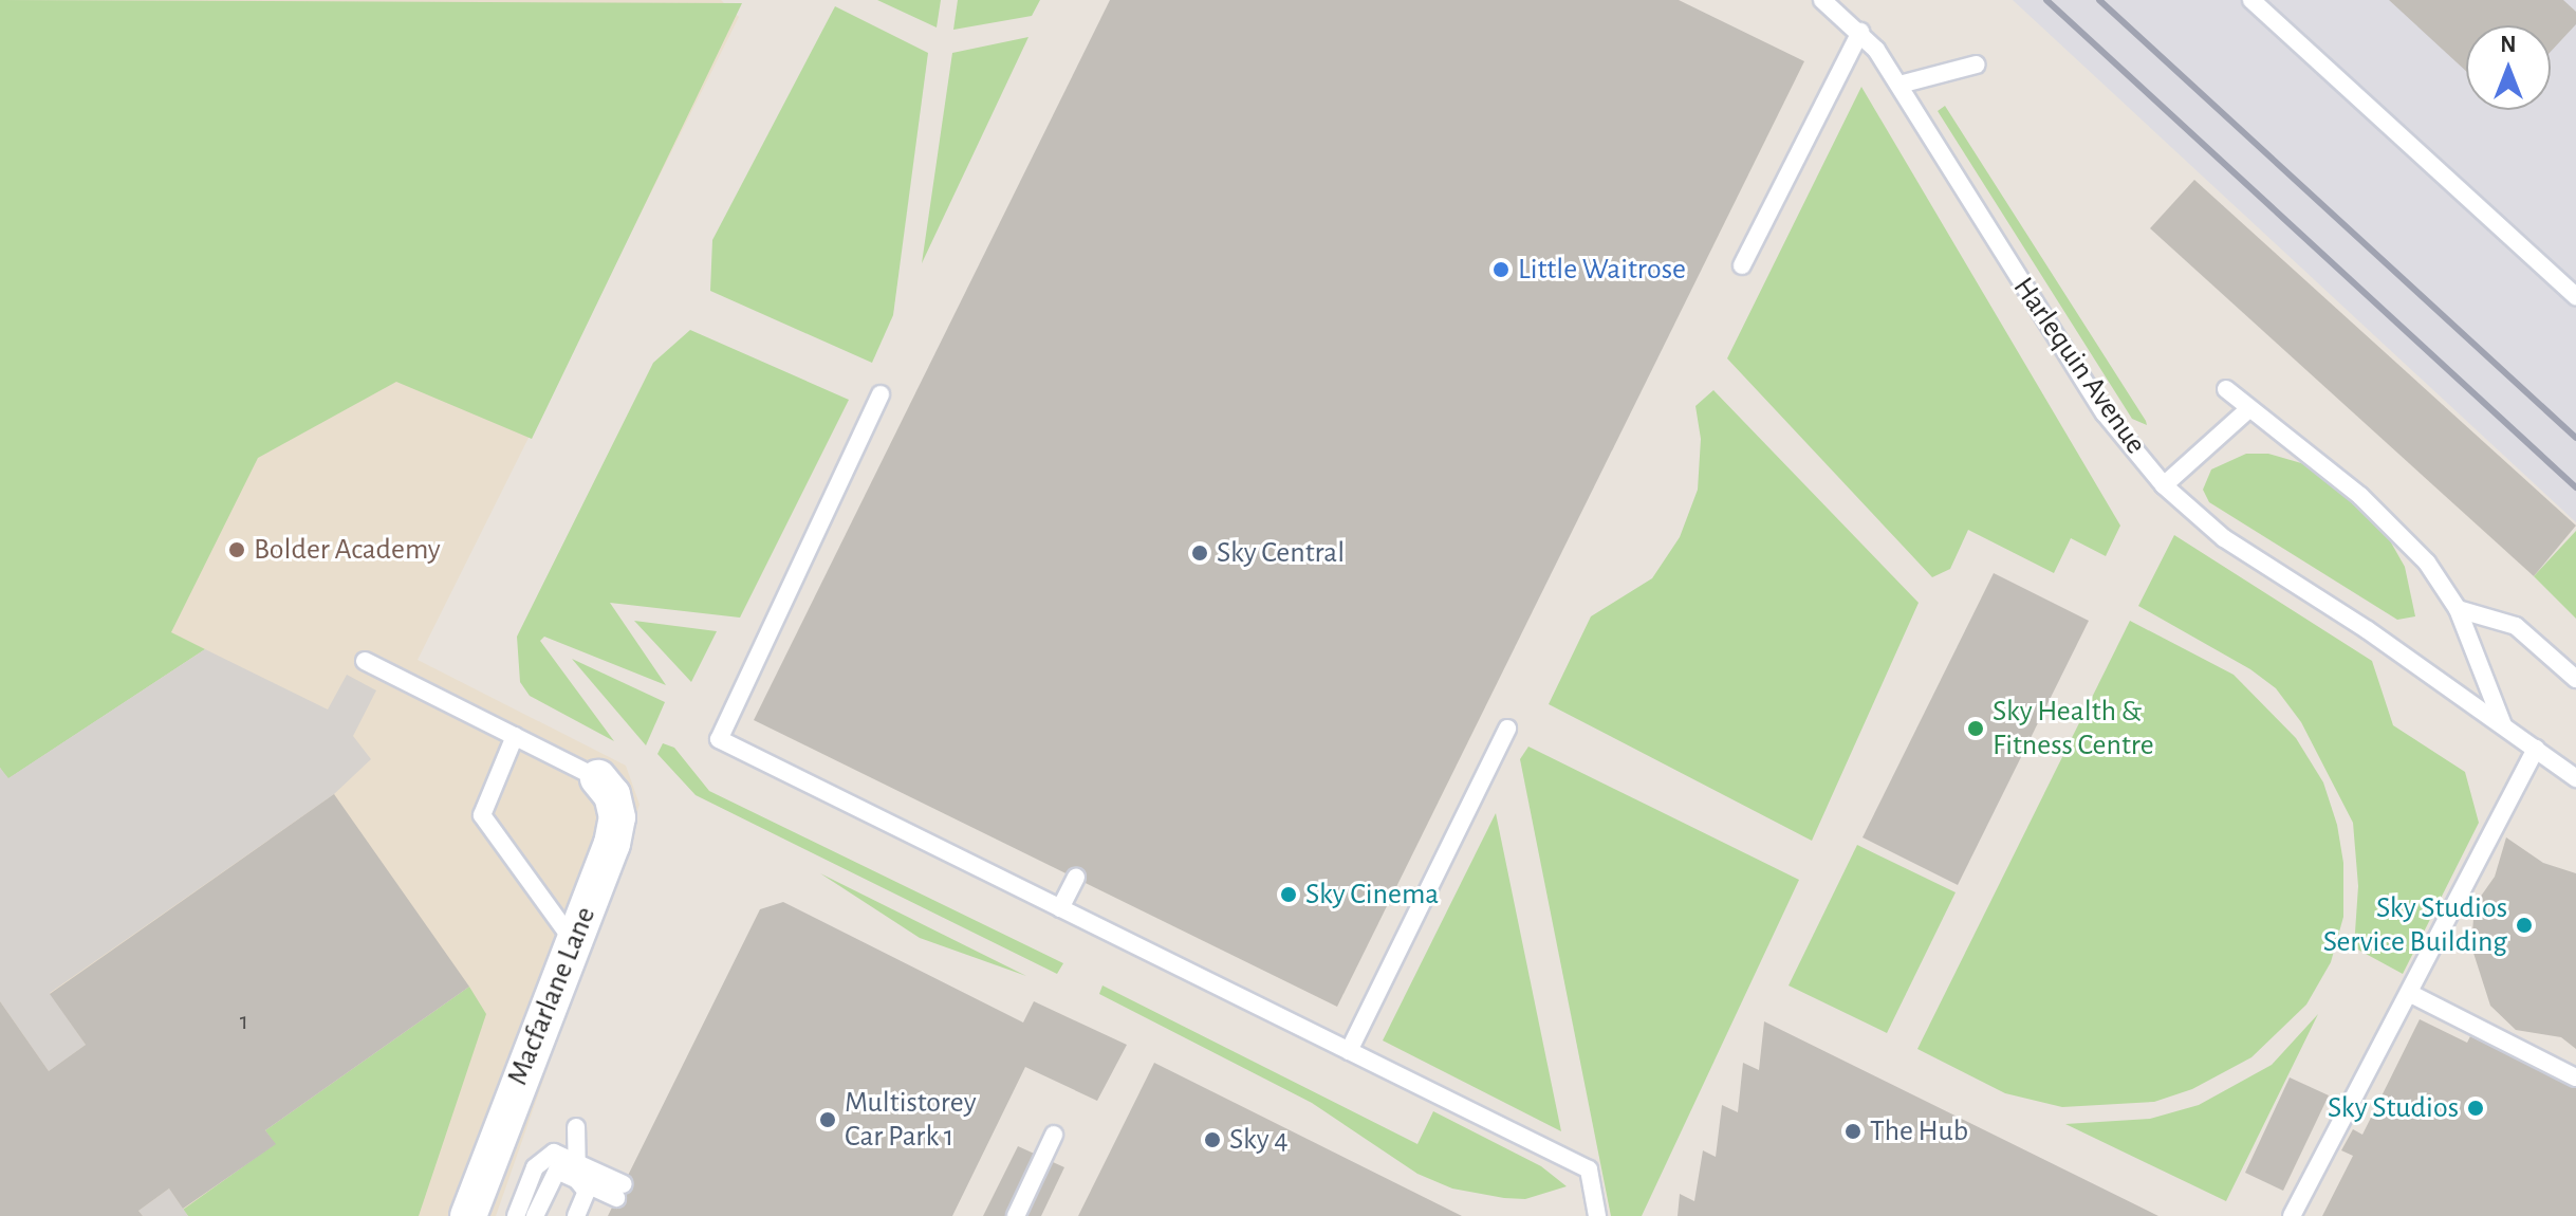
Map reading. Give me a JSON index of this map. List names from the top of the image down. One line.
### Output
{"streets":{"street":["Macfarlane Lane"],"lane":["Harlequin Avenue"]},"places":["Little Waitrose","Bolder Academy","Sky Central","Sky Health & Fitness Centre","Sky Cinema","Sky Studios Service Building","Sky Studios","Multistorey Car Park 1","The Hub","Sky 4"],"house_numbers":["1"],"north":"top"}
